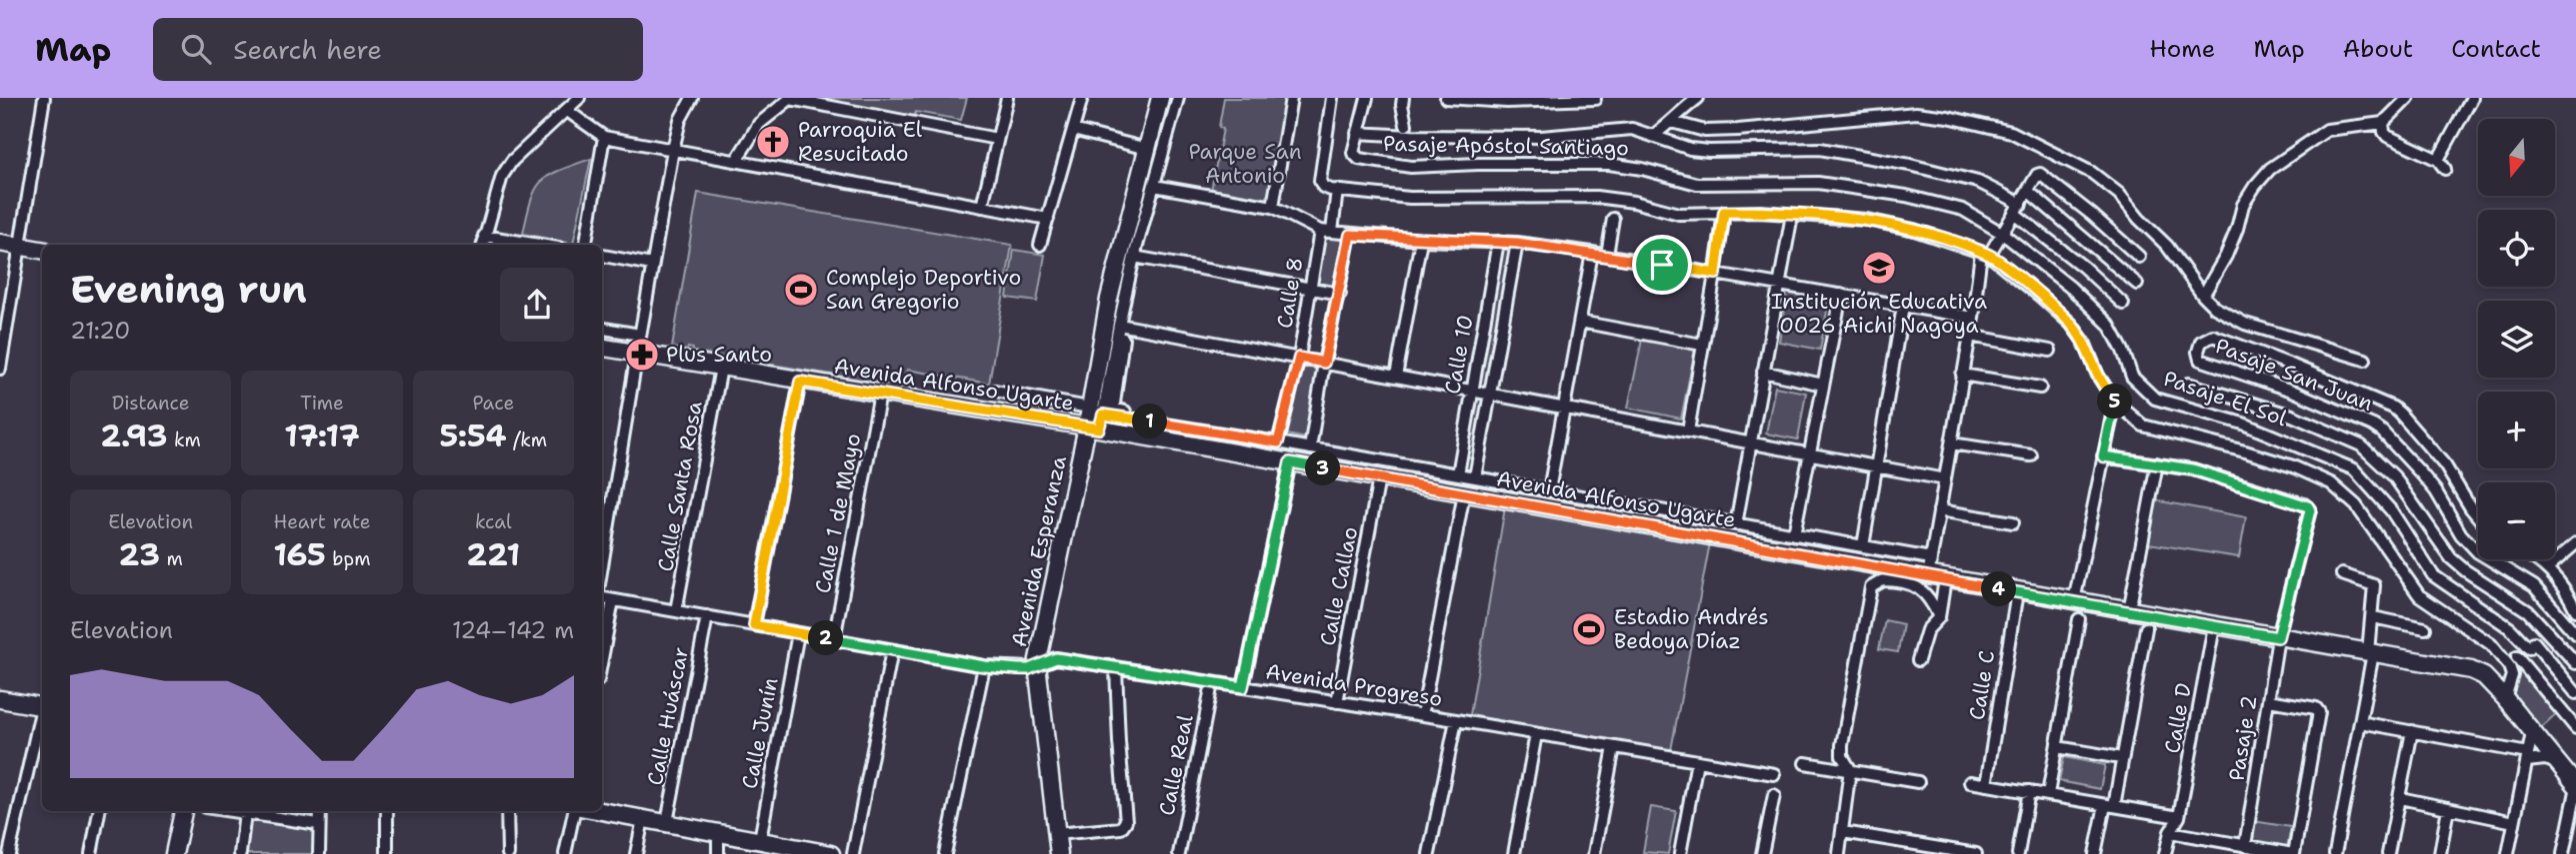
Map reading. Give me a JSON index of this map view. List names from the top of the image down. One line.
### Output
{"streets":{"street":["Pasaje Apóstol Santiago","Calle 8","Calle 10","Pasaje San Juan","Avenida Alfonso Ugarte","Pasaje El Sol","Calle Santa Rosa","Calle 1 de Mayo","Avenida Esperanza","Calle Callao","Avenida Progreso","Calle C","Calle Huáscar","Calle D","Calle Junín","Pasaje 2","Calle Real"]},"crossings":[["Pasaje Apóstol Santiago","Pasaje El Sol"],["Calle 8","Avenida Alfonso Ugarte"],["Calle 10","Avenida Alfonso Ugarte"],["Avenida Alfonso Ugarte","Calle Santa Rosa"],["Avenida Alfonso Ugarte","Calle 1 de Mayo"],["Avenida Alfonso Ugarte","Avenida Esperanza"],["Avenida Alfonso Ugarte","Calle Callao"],["Avenida Alfonso Ugarte","Calle C"],["Avenida Alfonso Ugarte","Calle D"],["Avenida Alfonso Ugarte","Pasaje 2"],["Calle Santa Rosa","Avenida Progreso"],["Calle 1 de Mayo","Avenida Progreso"],["Avenida Esperanza","Avenida Progreso"],["Calle Callao","Avenida Progreso"],["Avenida Progreso","Calle Huáscar"],["Avenida Progreso","Calle Junín"],["Avenida Progreso","Calle Real"]],"parks":["Parque San Antonio"],"places":{"church":["Parroquia El Resucitado"],"school or university":["Institución Educativa 0026 Aichi Nagoya"],"sports":["Complejo Deportivo San Gregorio","Estadio Andrés Bedoya Díaz"],"pharmacy":["Plus Santo"]},"north":"bottom","page":{"header":"Map","search":"Search here","nav":["Home","Map","About","Contact"],"map_buttons":["+","−"],"heading":["Evening run","21:20"],"stats":[["Distance","2.93 km"],["Time","17:17"],["Pace","5:54 /km"],["Elevation","23 m"],["Heart rate","165 bpm"],["kcal","221"]],"pins":["5","1","3","4","2"],"chart":["Elevation","124–142 m"]}}
